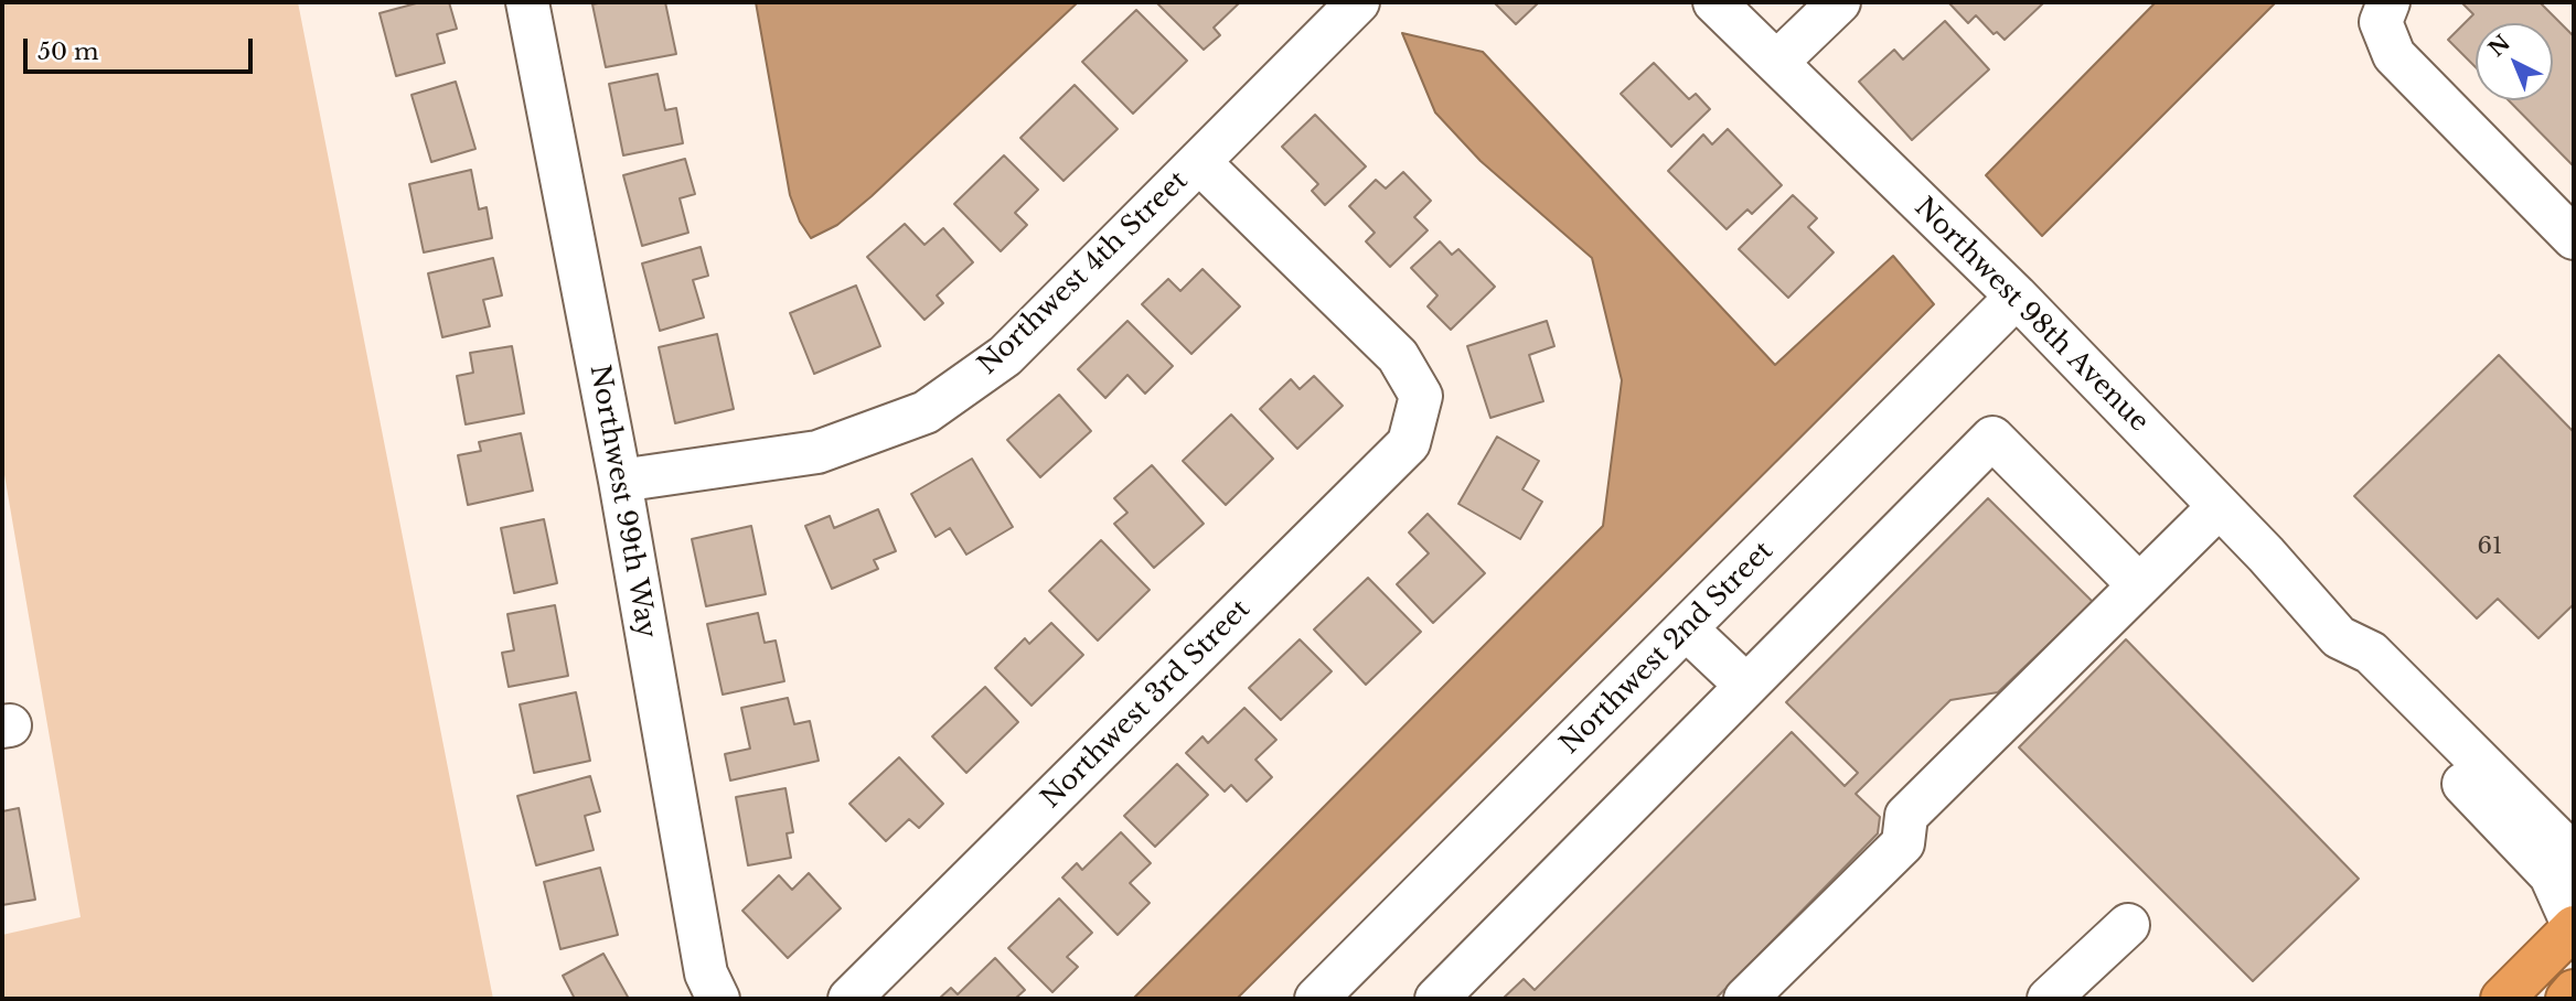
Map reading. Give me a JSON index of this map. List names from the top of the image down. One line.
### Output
{"streets":{"street":["Northwest 4th Street","Northwest 98th Avenue","Northwest 99th Way","Northwest 2nd Street","Northwest 3rd Street"]},"crossings":[["Northwest 4th Street","Northwest 99th Way"],["Northwest 4th Street","Northwest 3rd Street"],["Northwest 98th Avenue","Northwest 2nd Street"]],"house_numbers":["61"],"scale_bar":"50 m","north":"top left"}
